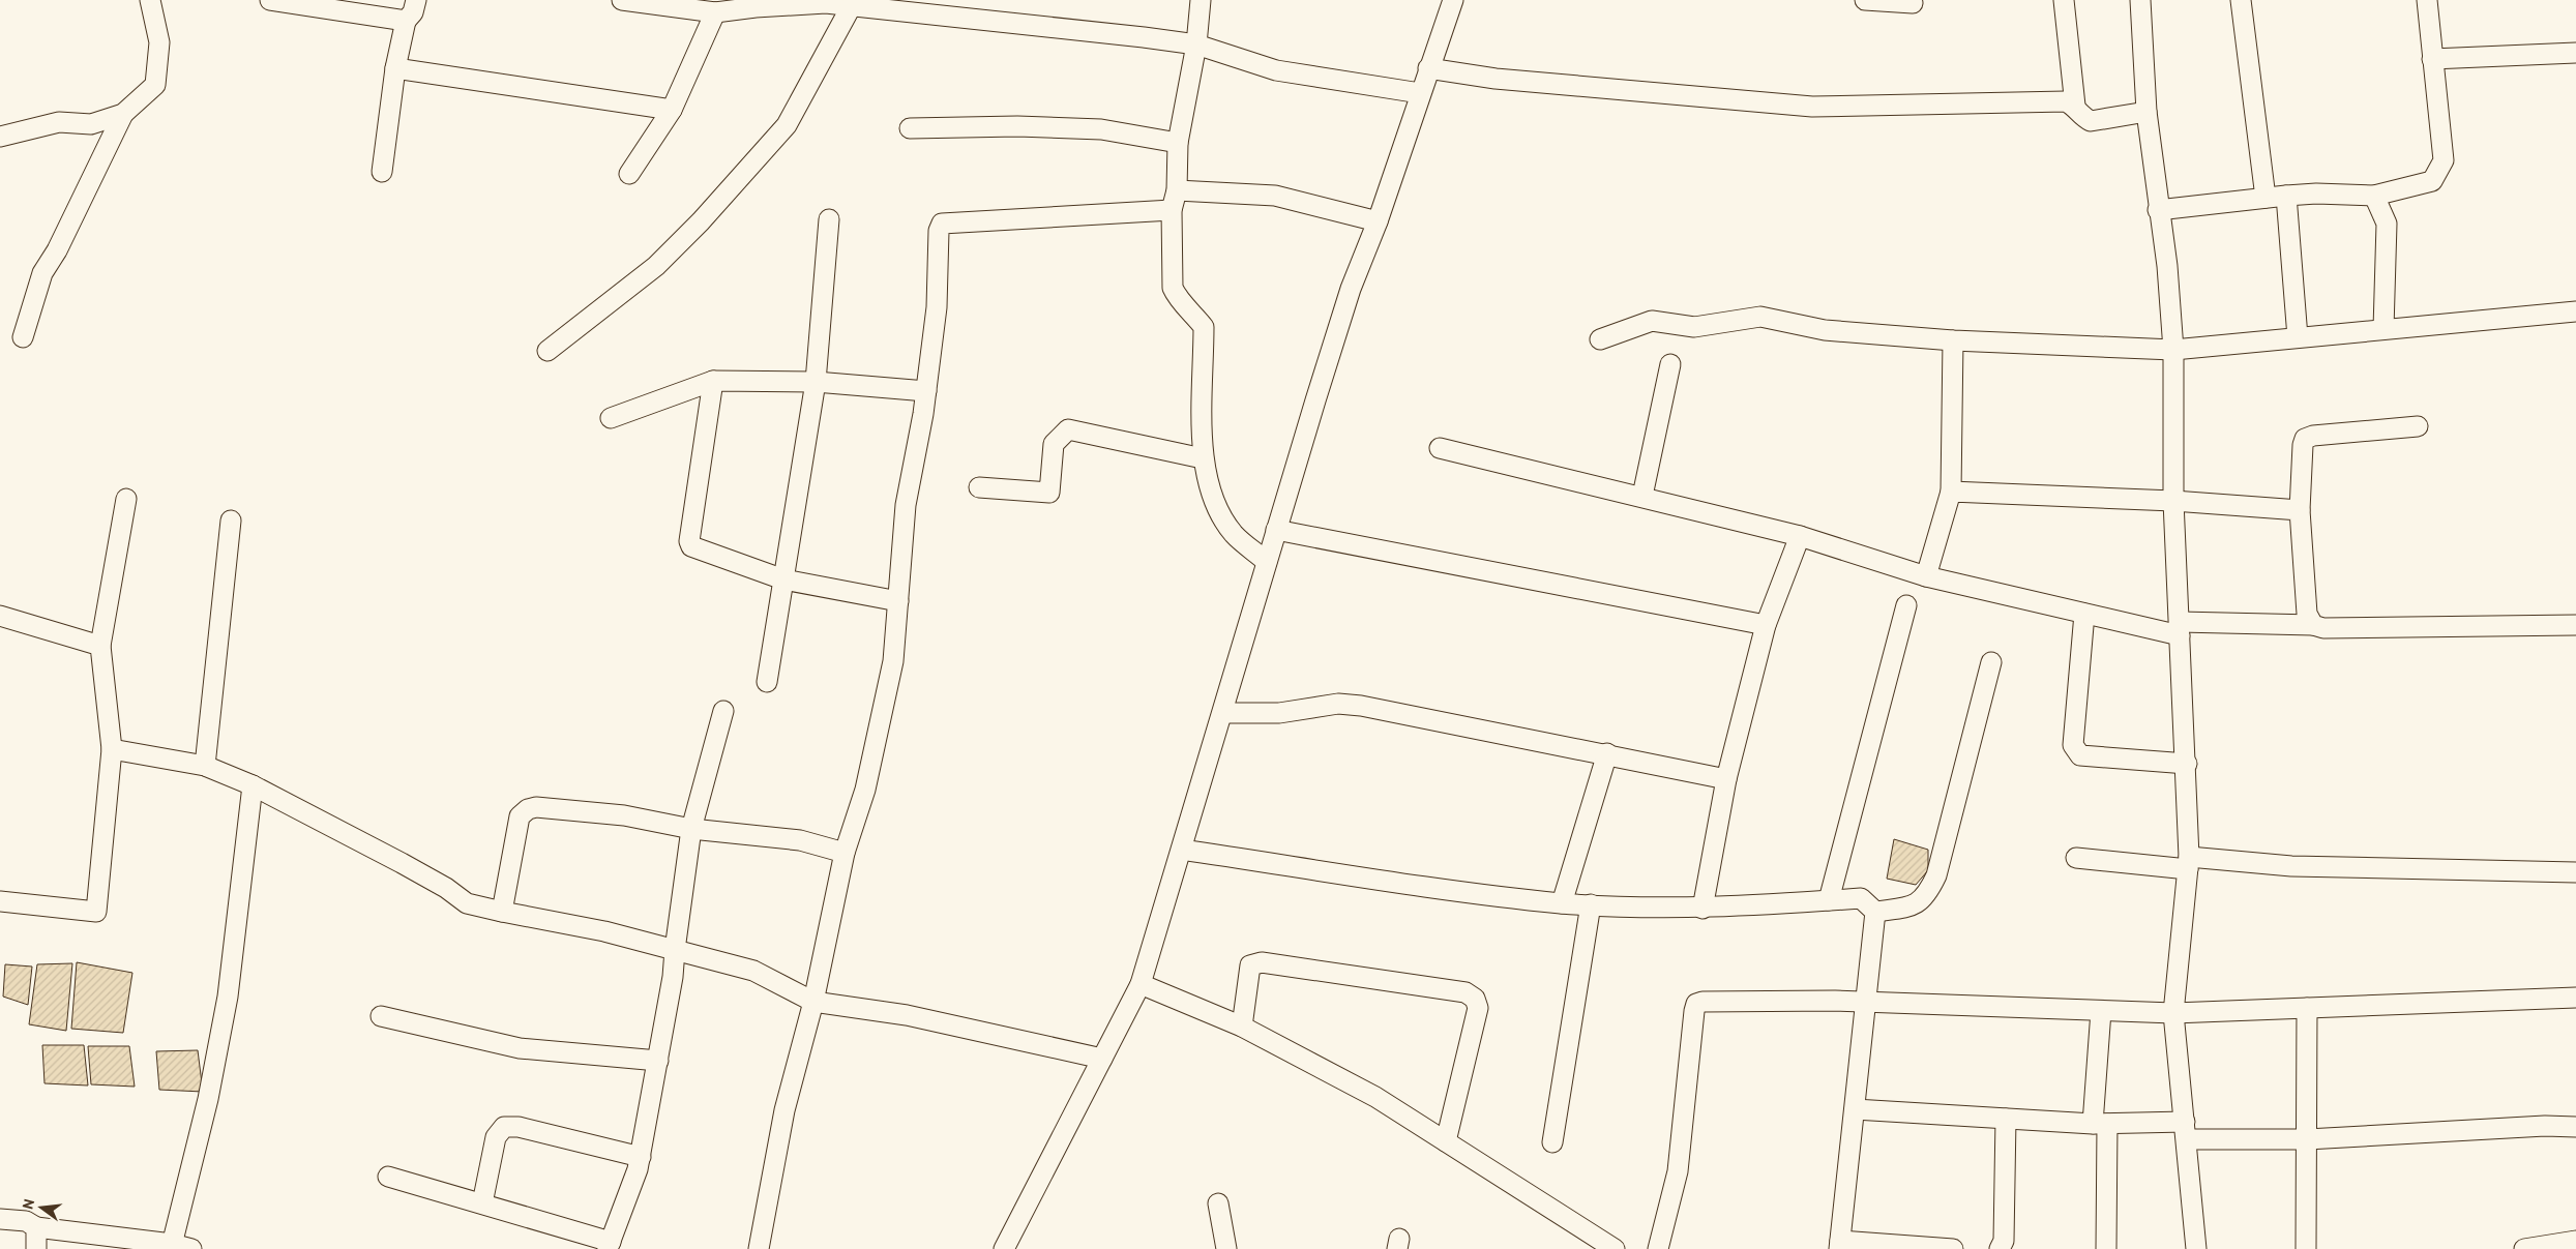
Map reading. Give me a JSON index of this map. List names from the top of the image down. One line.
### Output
{"north":"left"}
